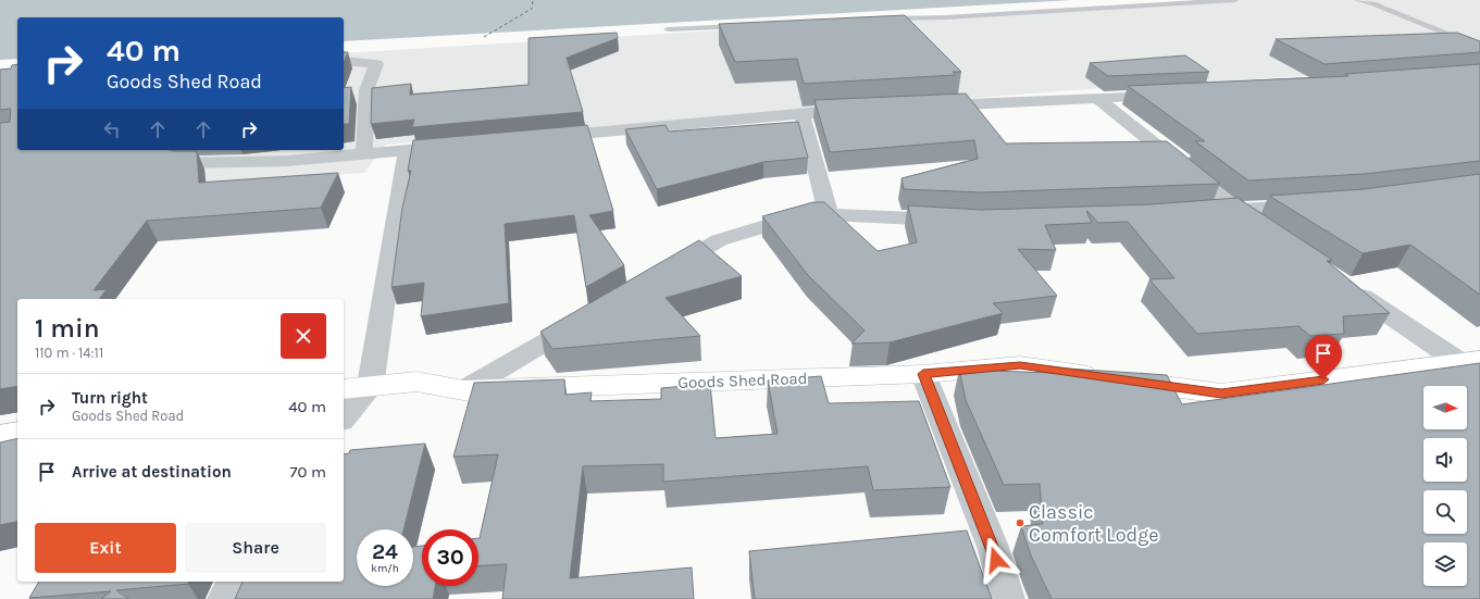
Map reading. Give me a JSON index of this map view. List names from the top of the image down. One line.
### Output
{"streets":{"street":["Goods Shed Road"]},"places":["Classic Comfort Lodge"],"north":"right","page":{"turn":["40 m","Goods Shed Road"],"heading":["1 min","110 m · 14:11"],"list":[{"name":"Turn right","note":"Goods Shed Road","value":"40 m"},{"name":"Arrive at destination","value":"70 m"}],"buttons":["Exit","Share"],"speed":"24 km/h","limit":"30"}}
